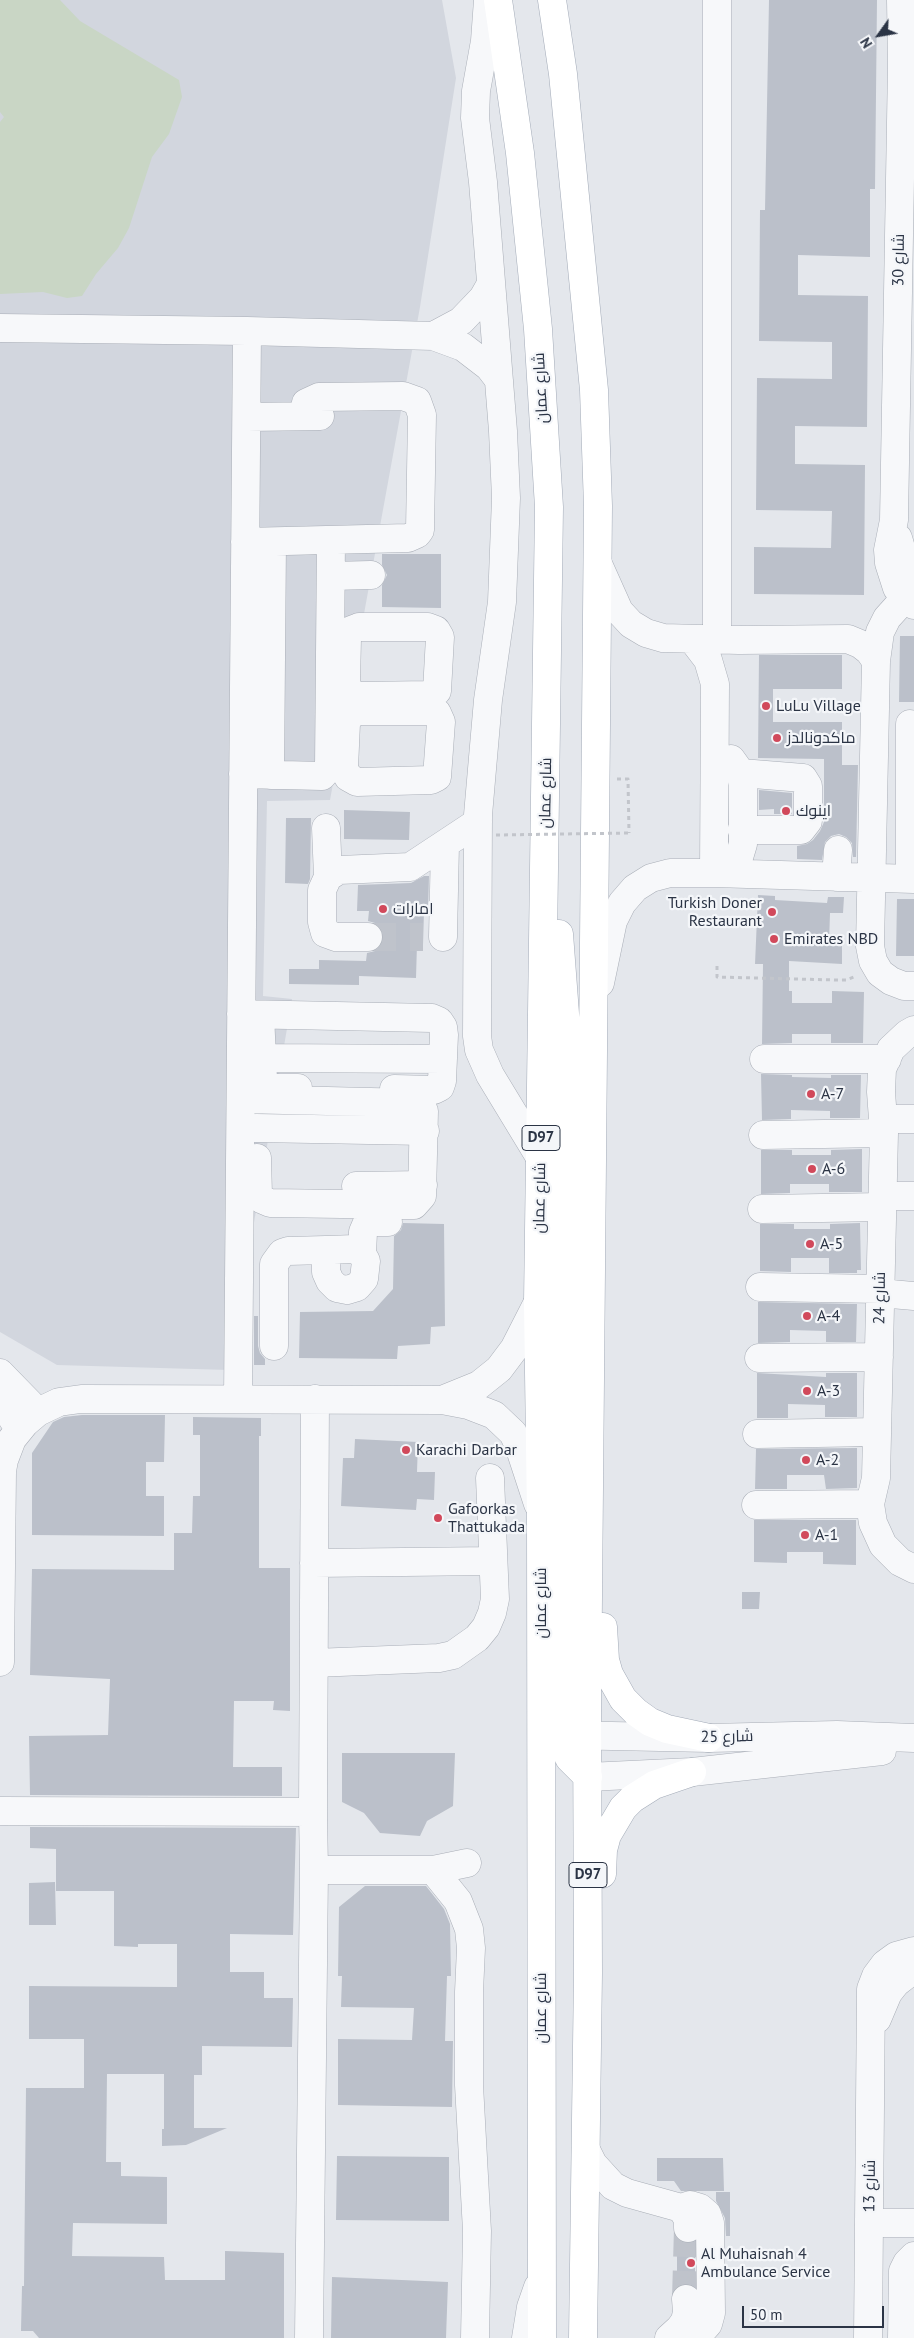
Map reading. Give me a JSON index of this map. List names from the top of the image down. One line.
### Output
{"streets":{"main road":["شارع عمان","D97"],"street":["شارع 30","شارع 24","شارع 25","شارع 13"]},"crossings":[["شارع عمان","شارع 25"],["D97","شارع 25"]],"places":["LuLu Village","ماكدونالدز","اينوك","امارات","Turkish Doner Restaurant","Emirates NBD","A-7","A-6","A-5","A-4","A-3","Karachi Darbar","A-2","Gafoorkas Thattukada","A-1","Al Muhaisnah 4 Ambulance Service"],"scale_bar":"50 m","north":"bottom left"}
